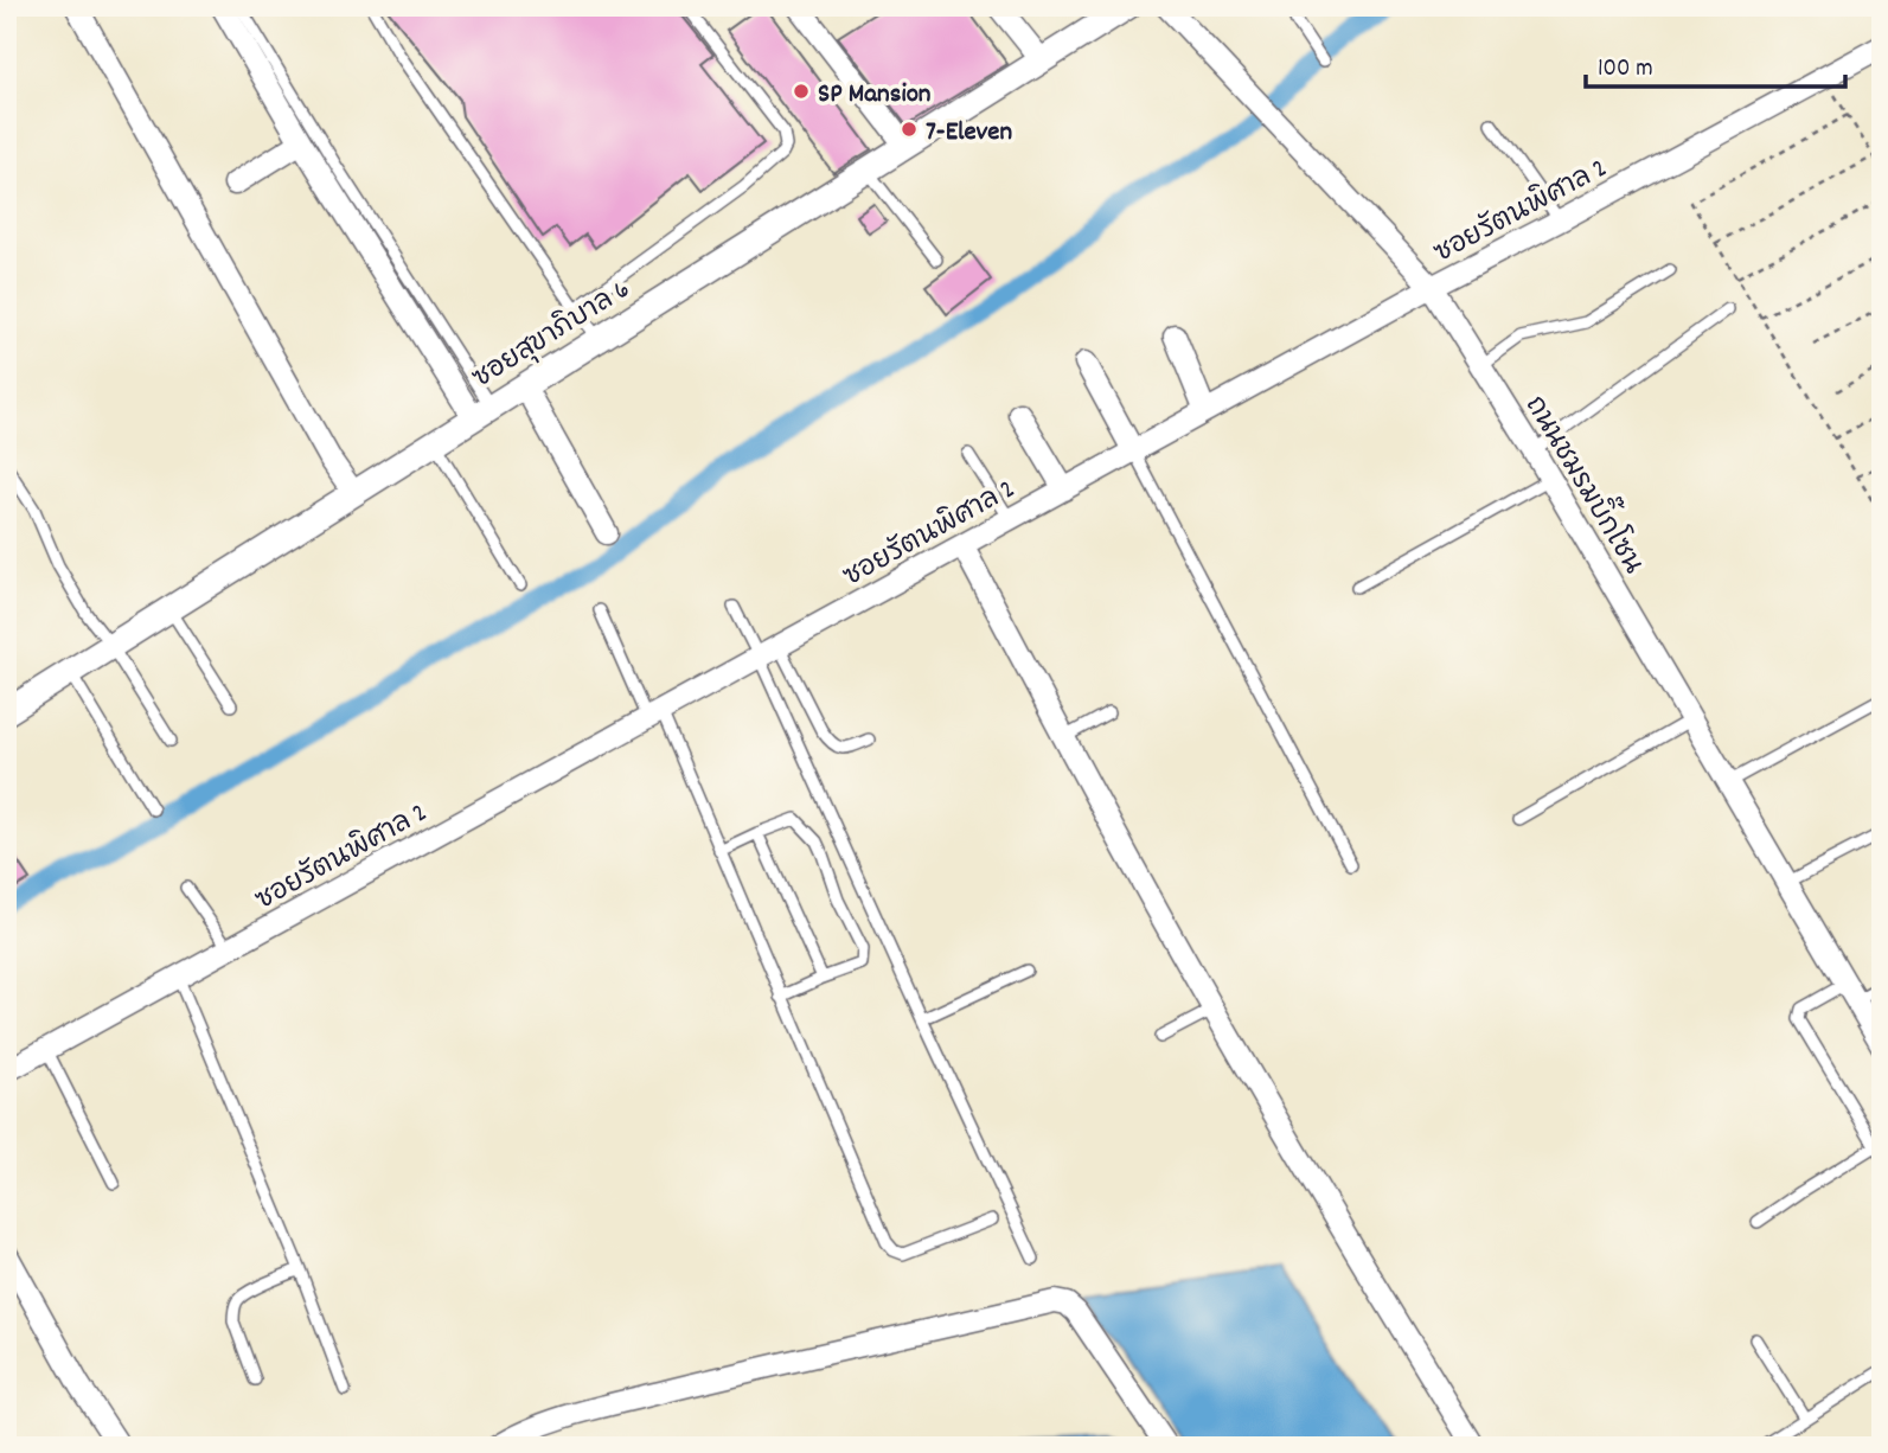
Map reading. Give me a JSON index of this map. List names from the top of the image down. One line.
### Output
{"streets":{"street":["ซอยรัตนพิศาล 2","ซอยสุขาภิบาล 6","ถนนชมรมบิ๊กโซน"]},"crossings":[["ซอยรัตนพิศาล 2","ถนนชมรมบิ๊กโซน"]],"places":["SP Mansion","7-Eleven"],"scale_bar":"100 m"}
